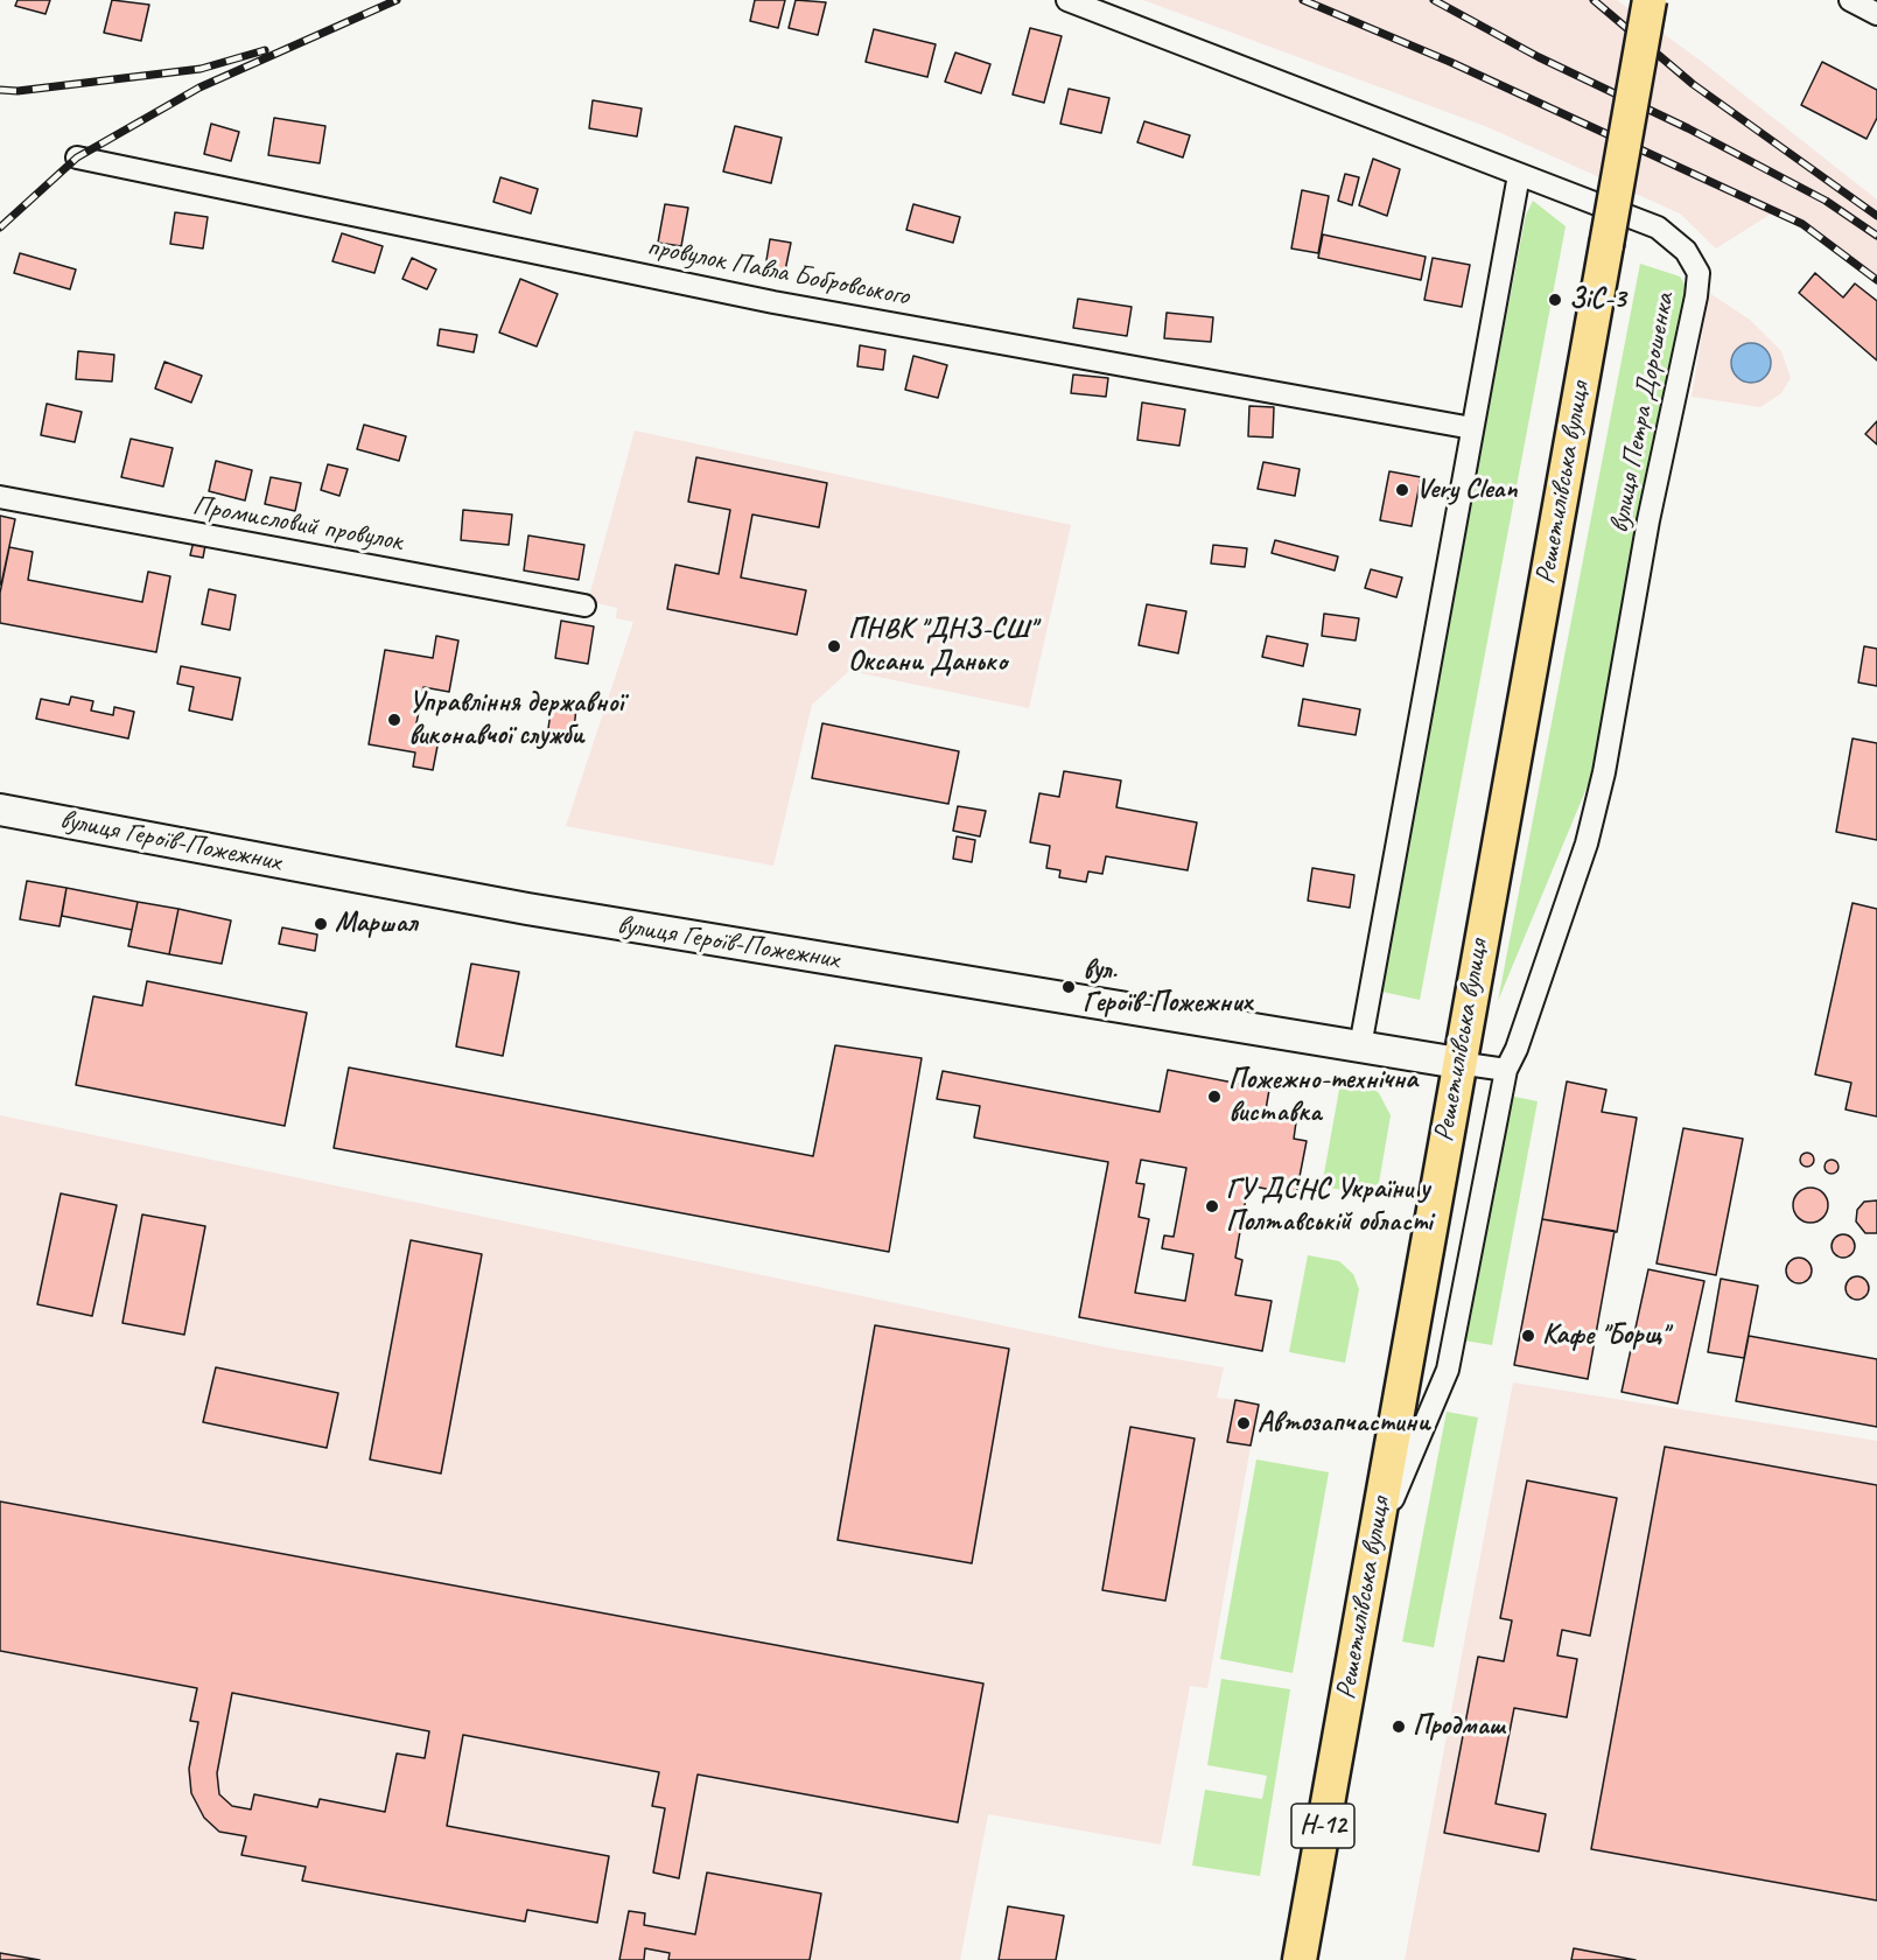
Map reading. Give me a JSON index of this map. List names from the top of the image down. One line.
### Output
{"streets":{"main road":["Решетилівська вулиця","Н-12"],"street":["провулок Павла Бобровського","вулиця Петра Дорошенка","Промисловий провулок","вулиця Героїв-Пожежних"]},"crossings":[["вулиця Петра Дорошенка","Решетилівська вулиця"],["Решетилівська вулиця","вулиця Героїв-Пожежних"]],"places":["ЗіС-3","Very Clean","ПНВК \"ДНЗ-СШ\" Оксани Данько","Управління державної виконавчої служби","Маршал","вул. Героїв-Пожежних","Пожежно-технічна виставка","ГУ ДСНС України у Полтавській області","Кафе \"Борщ\"","Автозапчастини","Продмаш"]}
